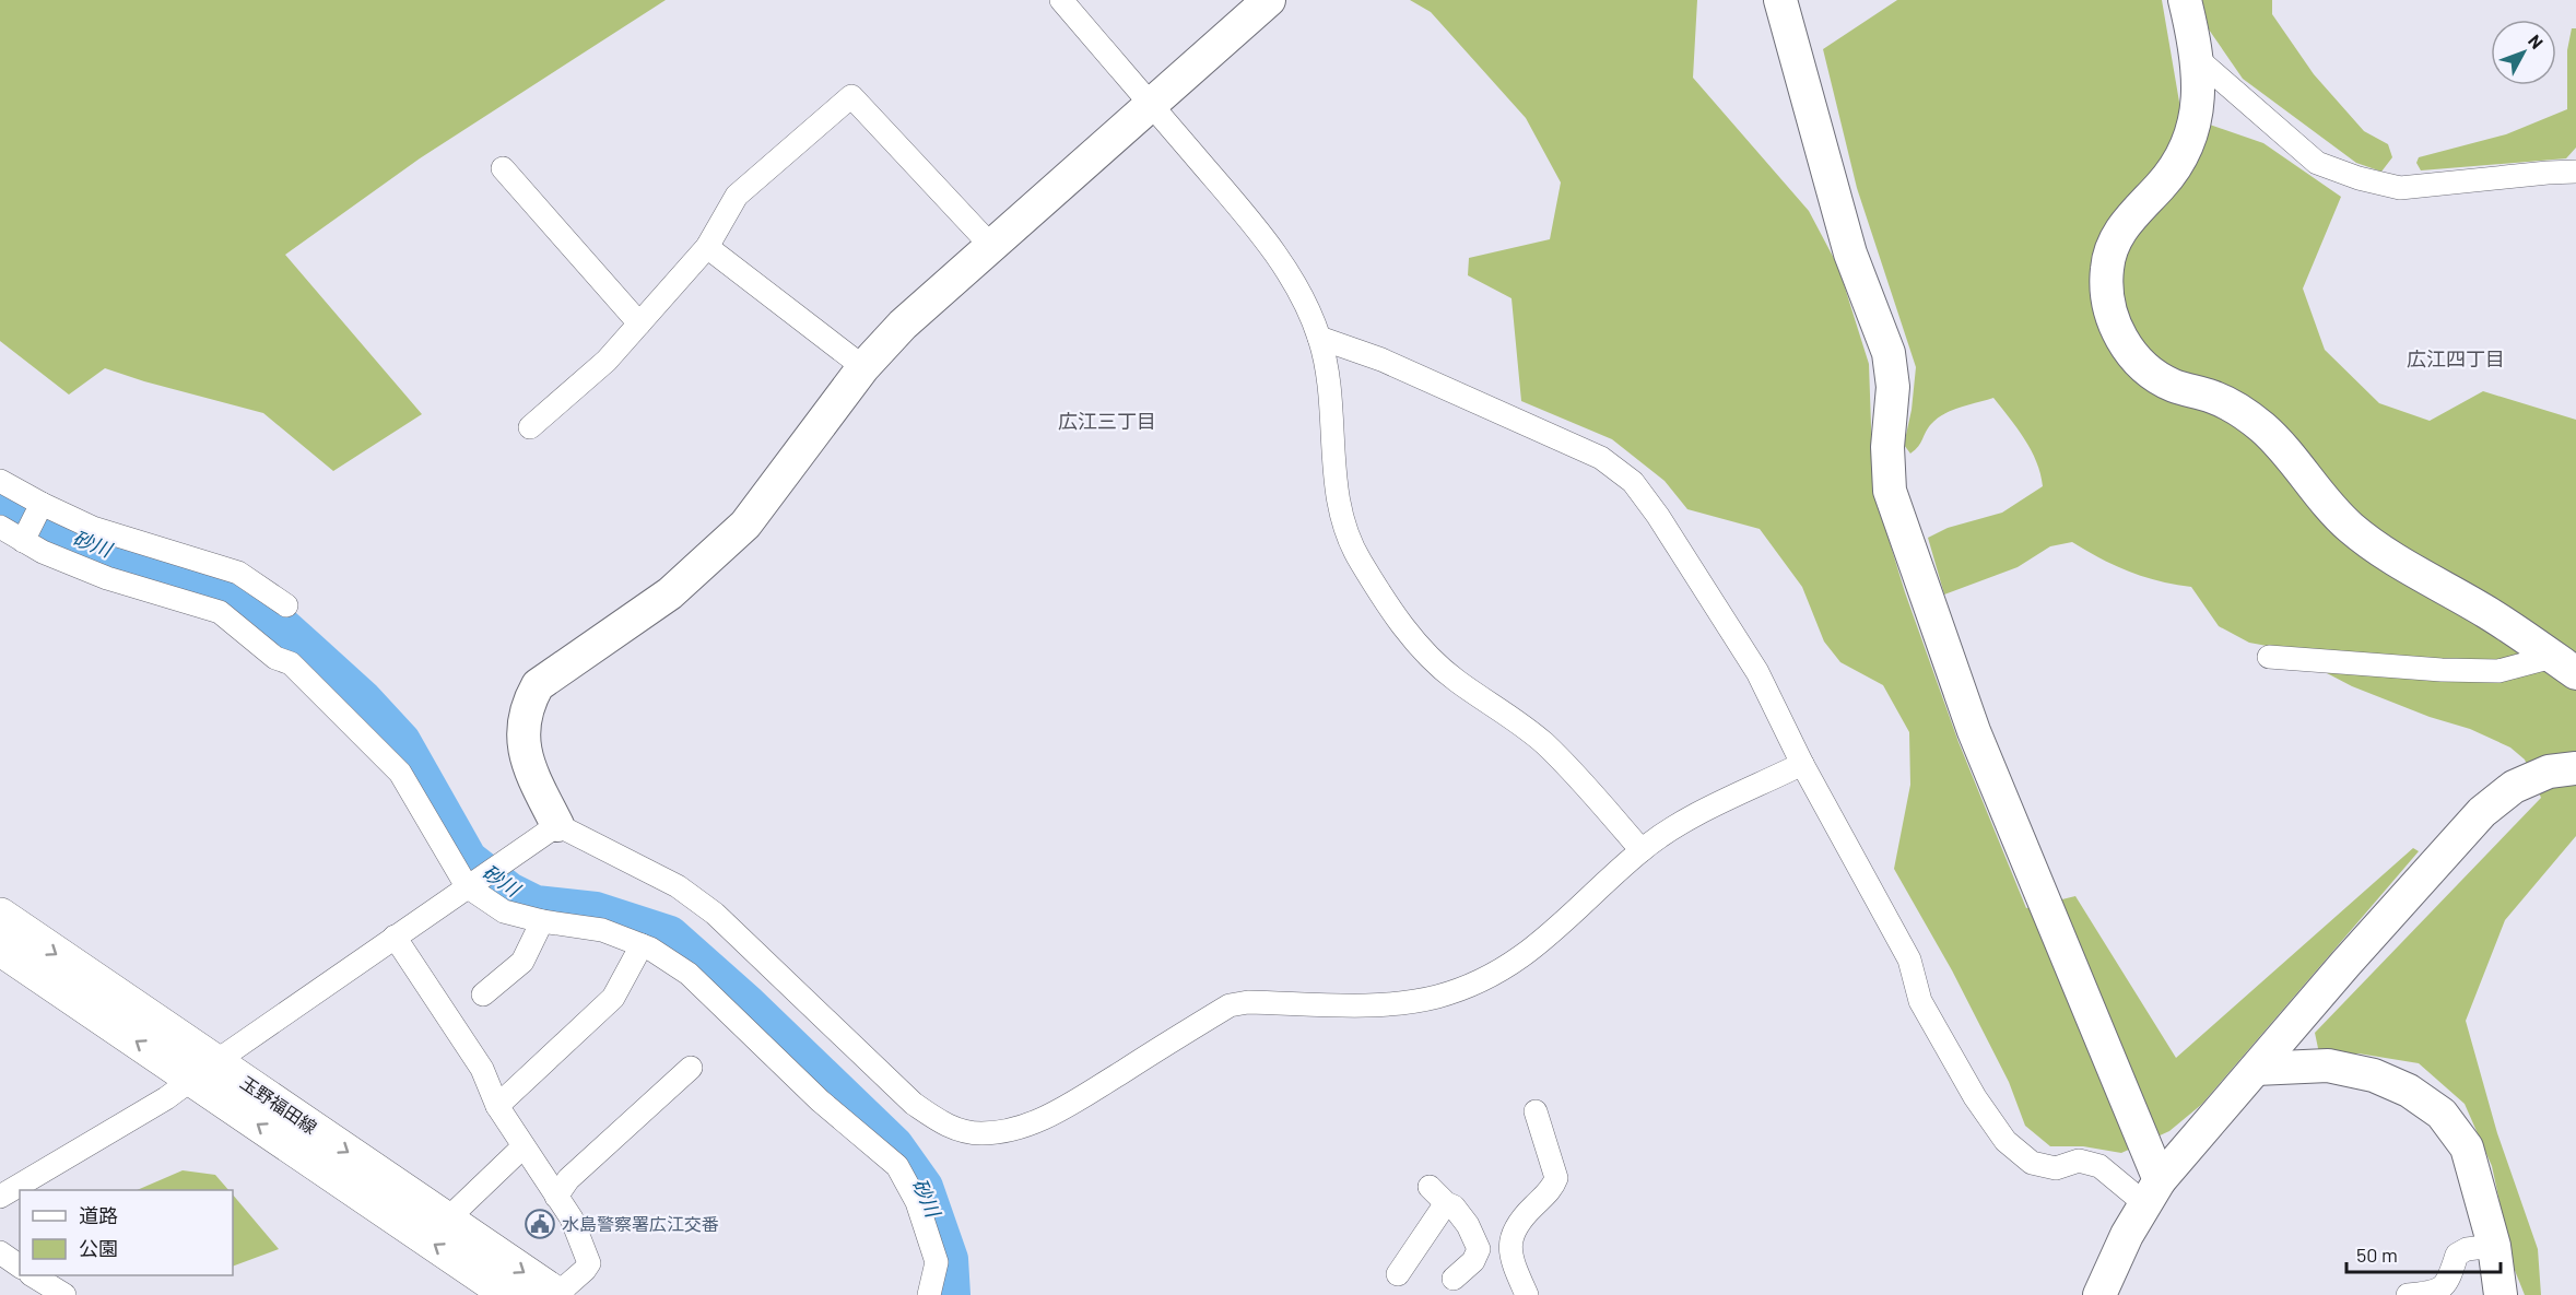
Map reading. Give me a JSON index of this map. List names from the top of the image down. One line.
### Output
{"streets":{"main road":["玉野福田線"]},"districts":["広江四丁目","広江三丁目"],"water":["砂川"],"places":{"public building":["水島警察署広江交番"]},"legend":["道路","公園"],"scale_bar":"50 m","north":"top right"}
